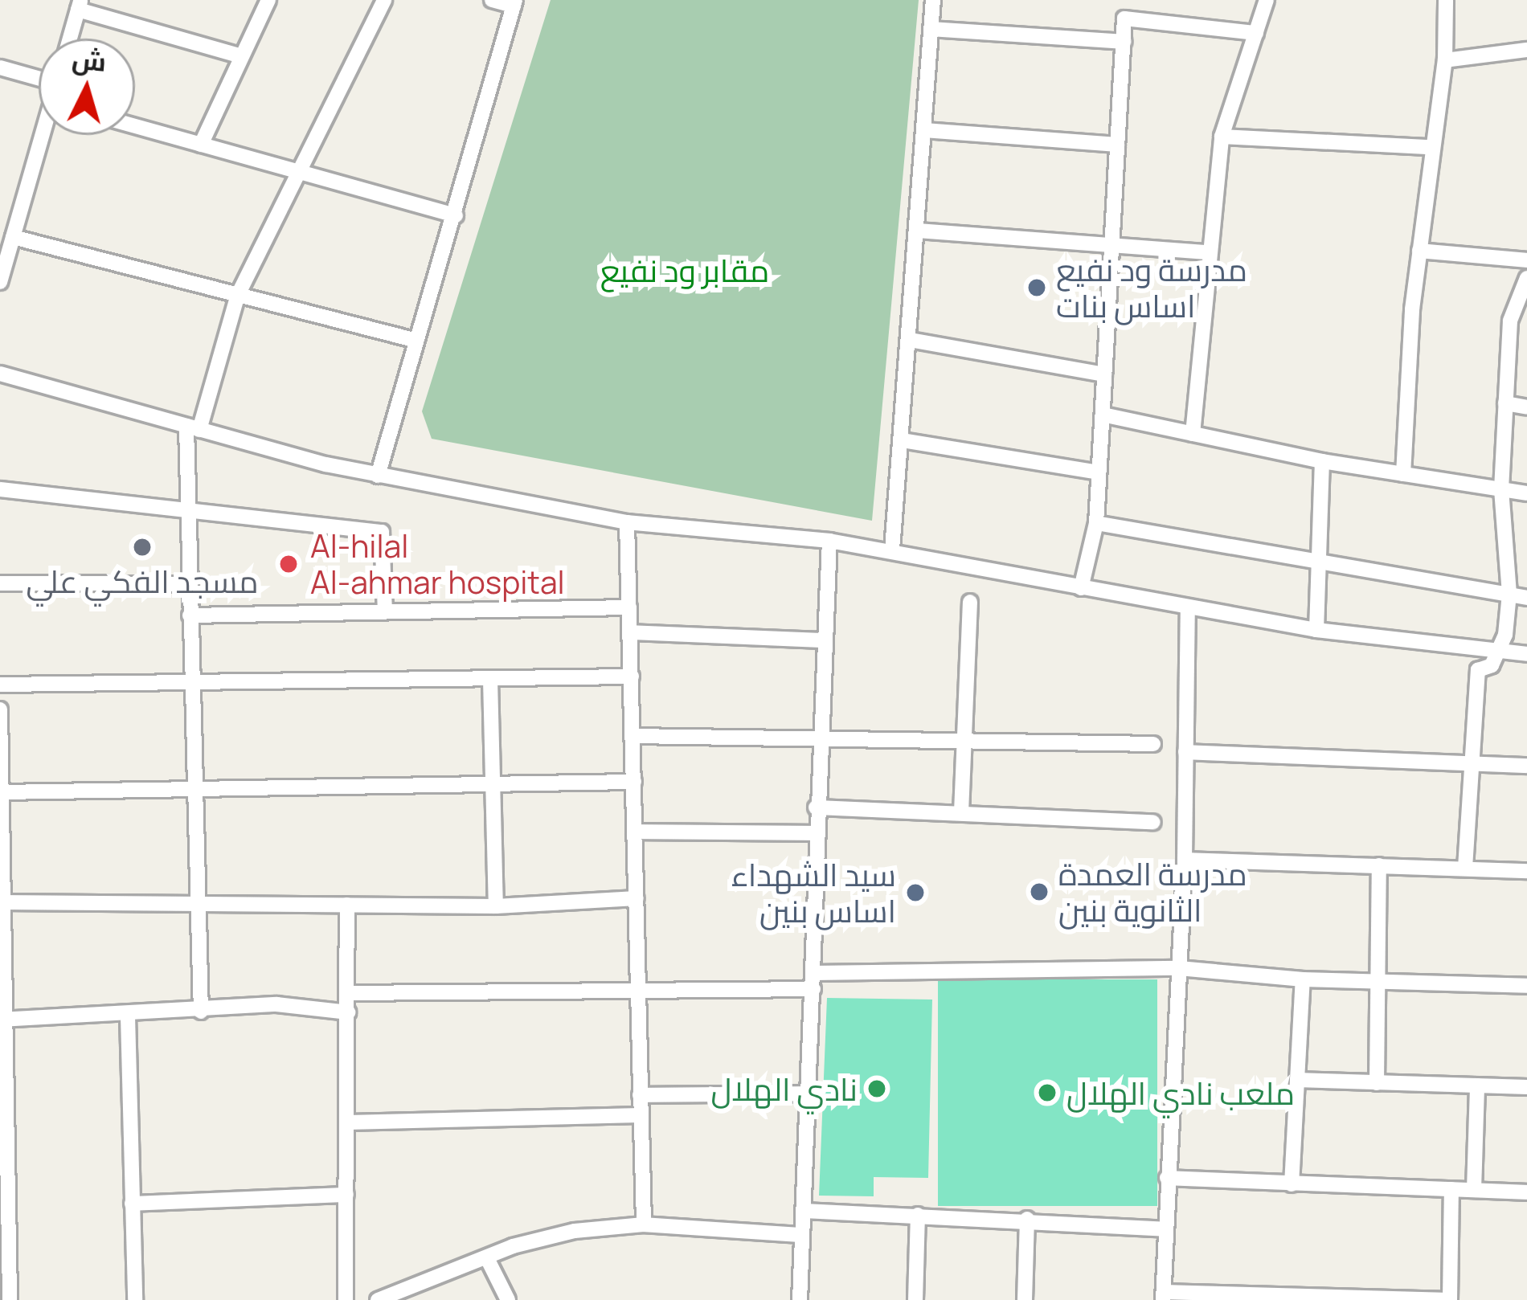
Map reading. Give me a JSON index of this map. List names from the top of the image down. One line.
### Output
{"parks":["مقابر ود نفيع"],"places":["مدرسة ود نفيع اساس بنات","مسجد الفكي علي","Al-hilal Al-ahmar hospital","مدرسة العمدة الثانوية بنين","سيد الشهداء اساس بنين","نادي الهلال","ملعب نادي الهلال"],"north":"top"}
